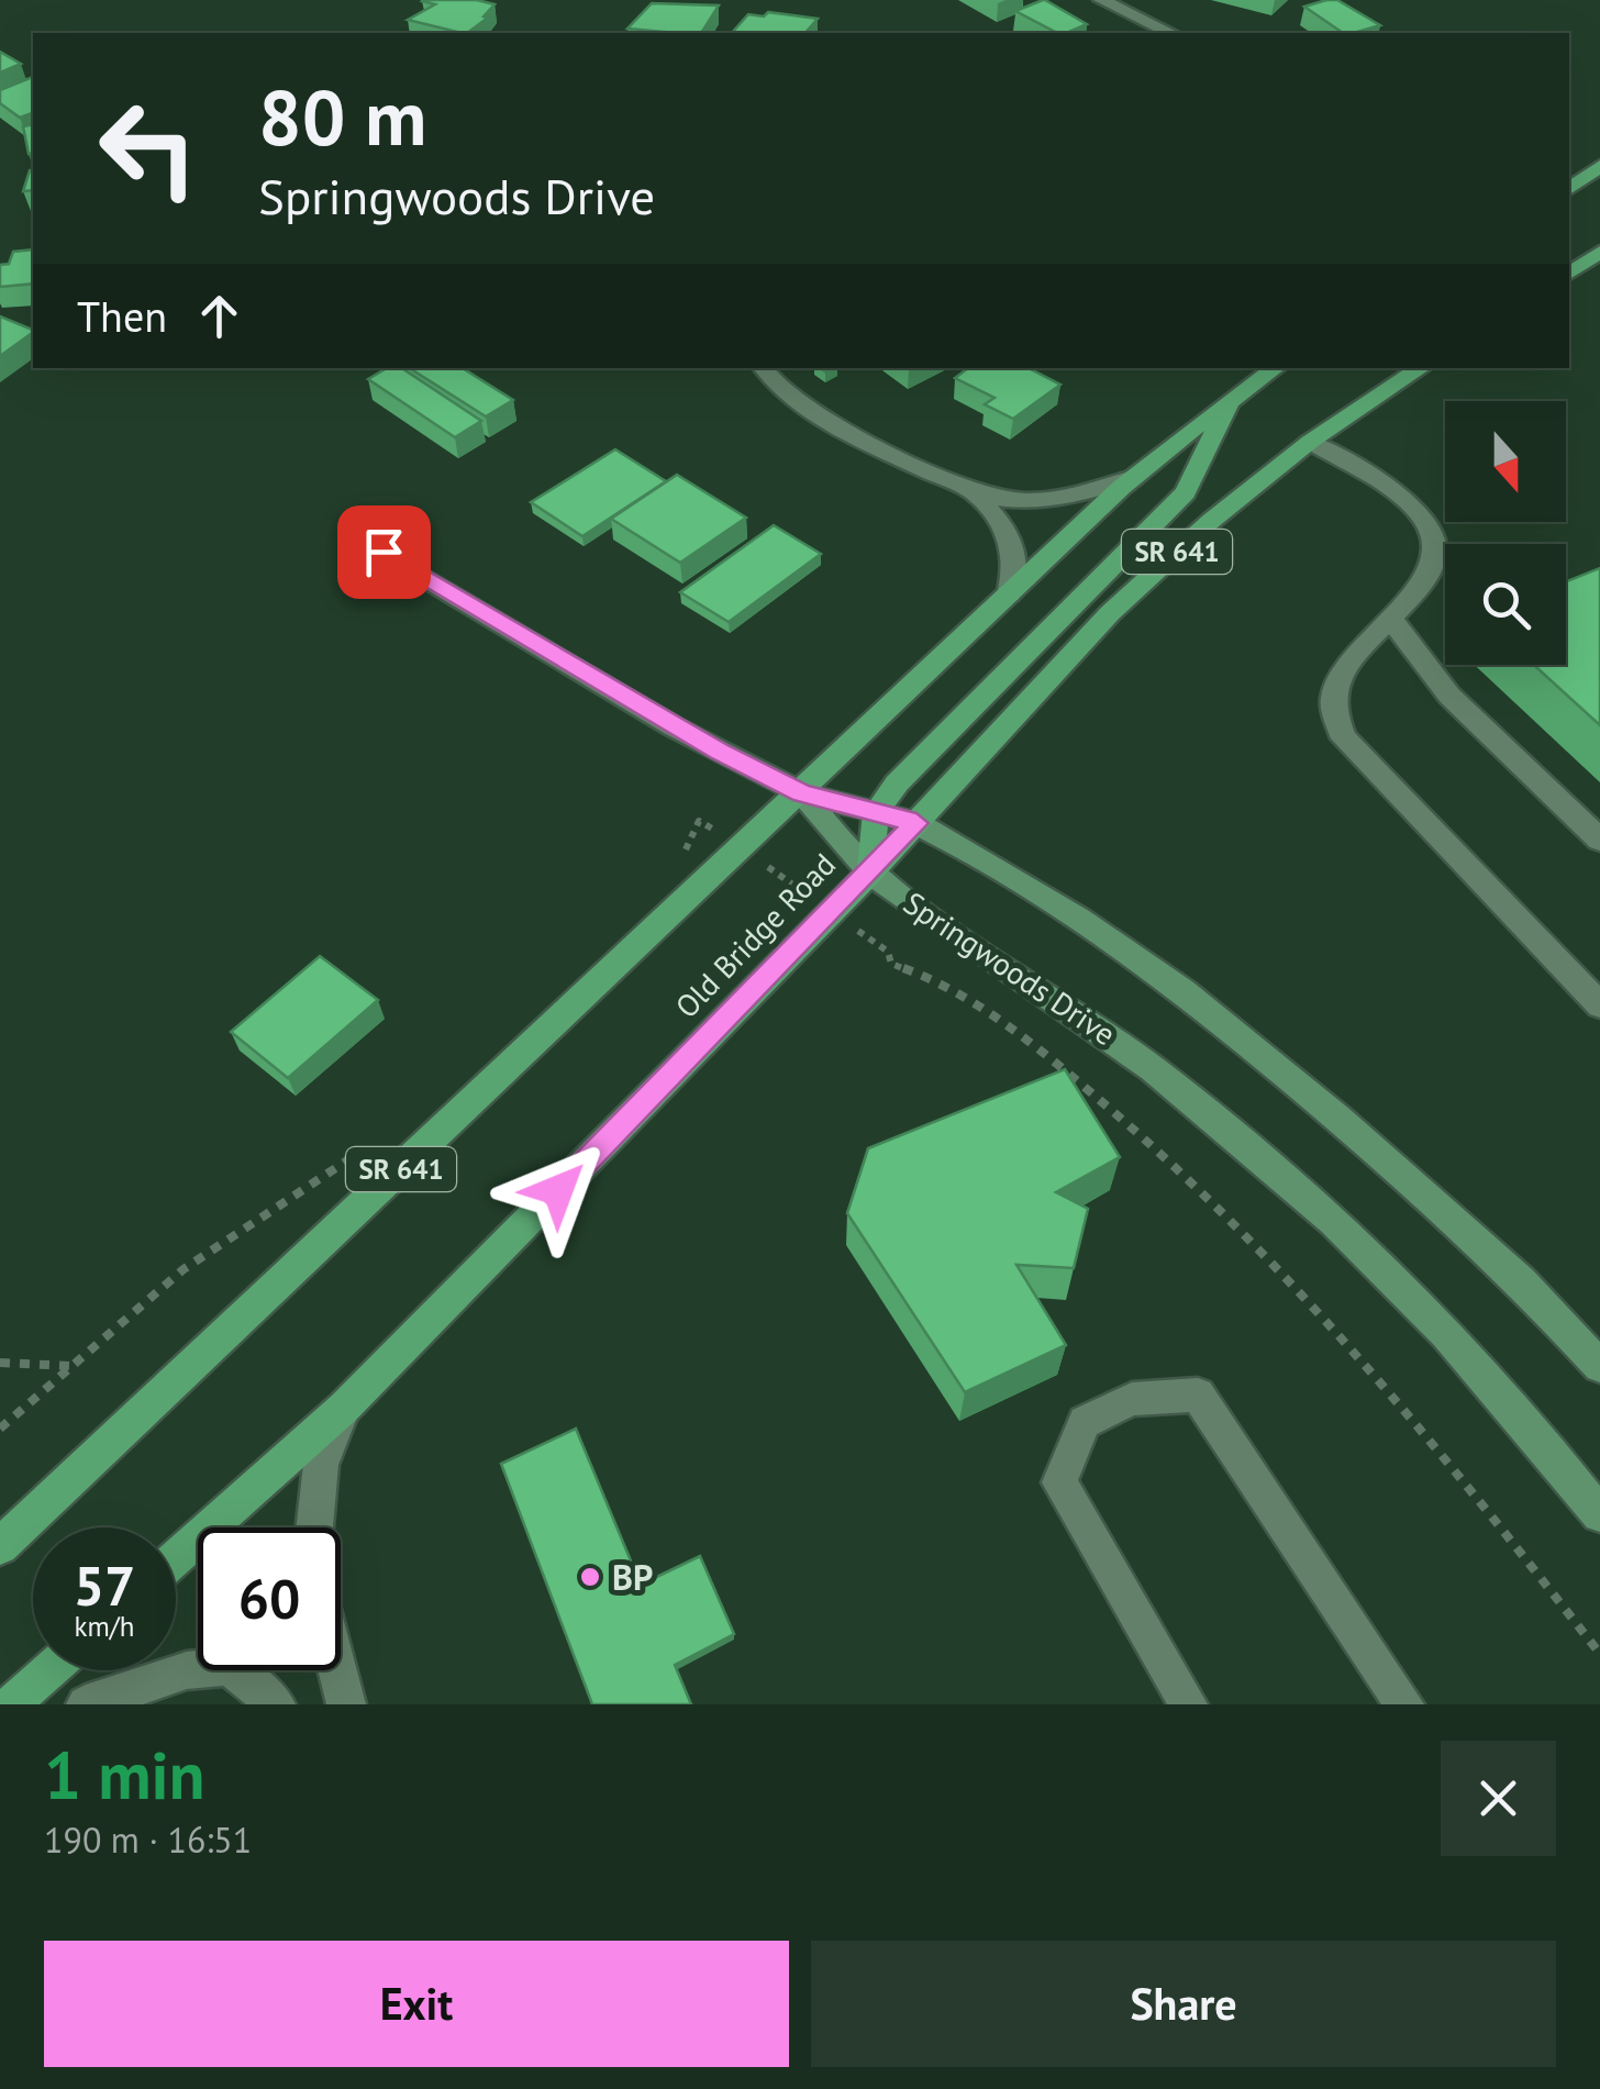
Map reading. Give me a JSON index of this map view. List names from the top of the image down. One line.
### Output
{"streets":{"main road":["SR 641","Old Bridge Road"],"street":["Springwoods Drive"]},"crossings":[["SR 641","Springwoods Drive"],["Old Bridge Road","Springwoods Drive"]],"places":["BP"],"north":"bottom","page":{"turn":["80 m","Springwoods Drive"],"then":"Then","speed":"57 km/h","limit":"60","heading":["1 min","190 m · 16:51"],"buttons":["Exit","Share"]}}
